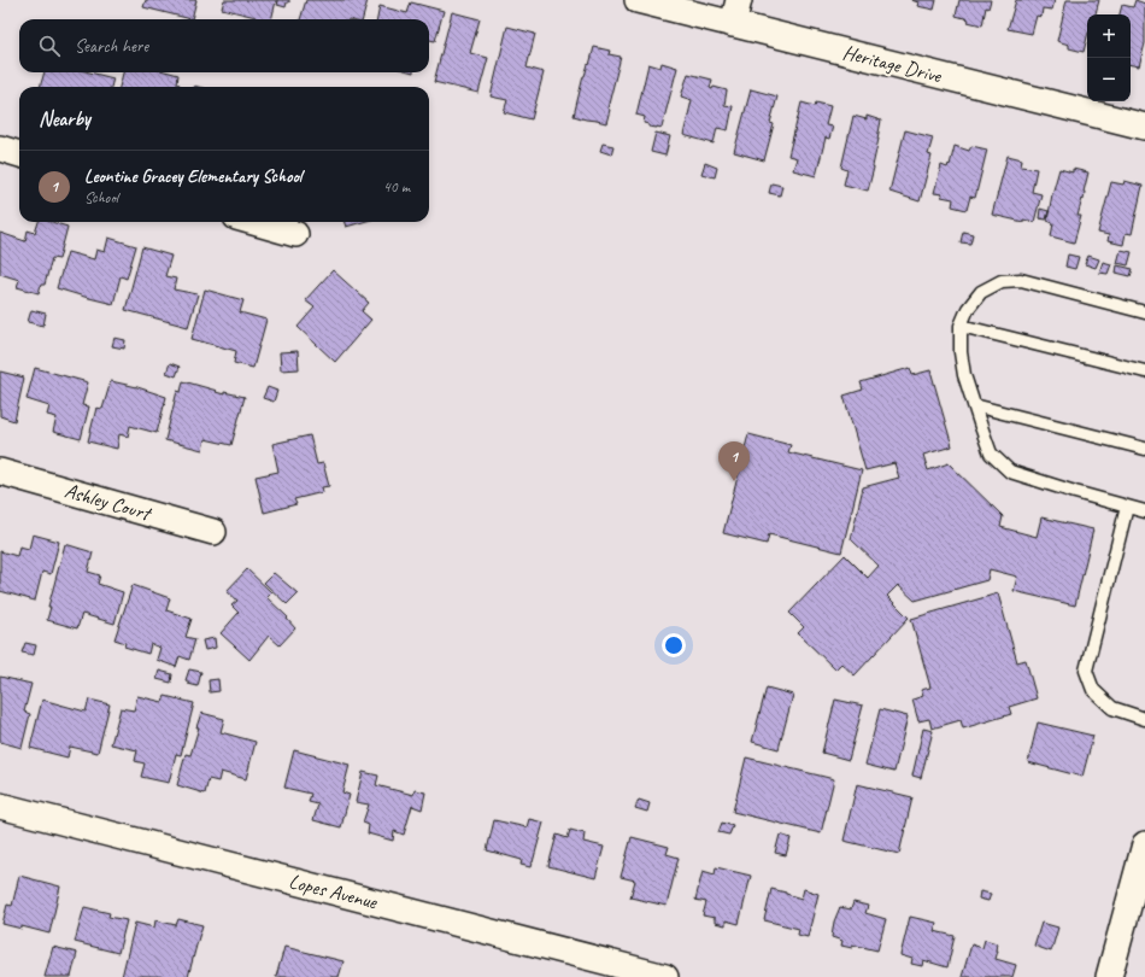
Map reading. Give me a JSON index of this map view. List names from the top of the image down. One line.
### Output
{"streets":{"street":["Heritage Drive","Ashley Court","Lopes Avenue"]},"page":{"map_buttons":["+","−"],"search":"Search here","heading":"Nearby","list":[{"mark":"1","name":"Leontine Gracey Elementary School","note":"School","value":"40 m"}],"pins":"1"}}
